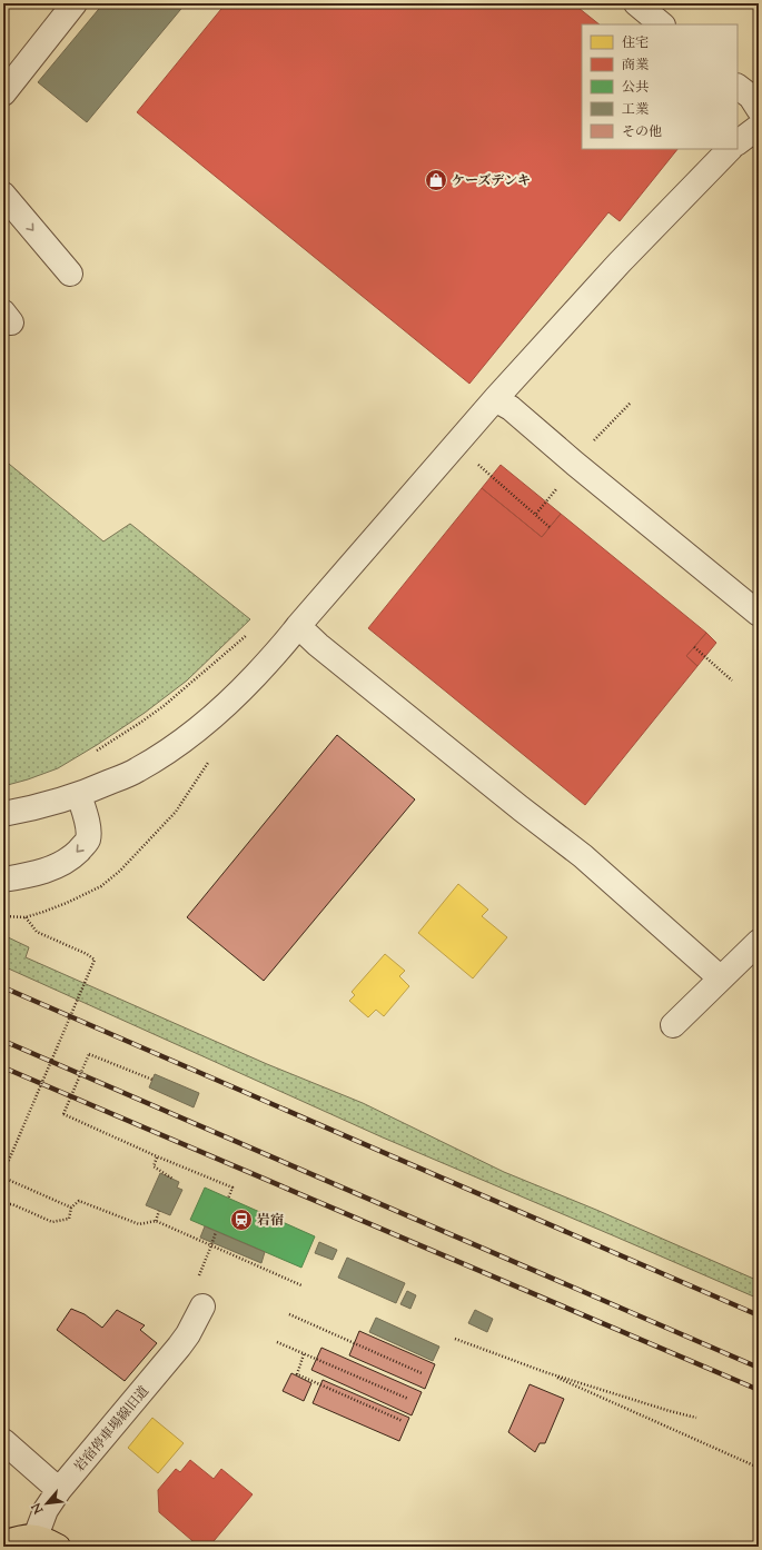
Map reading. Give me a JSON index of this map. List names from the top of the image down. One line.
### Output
{"streets":{"street":["岩宿停車場線旧道"]},"places":{"shop":["ケーズデンキ"],"station":["岩宿"]},"legend":["住宅","商業","公共","工業","その他"],"north":"bottom left"}
